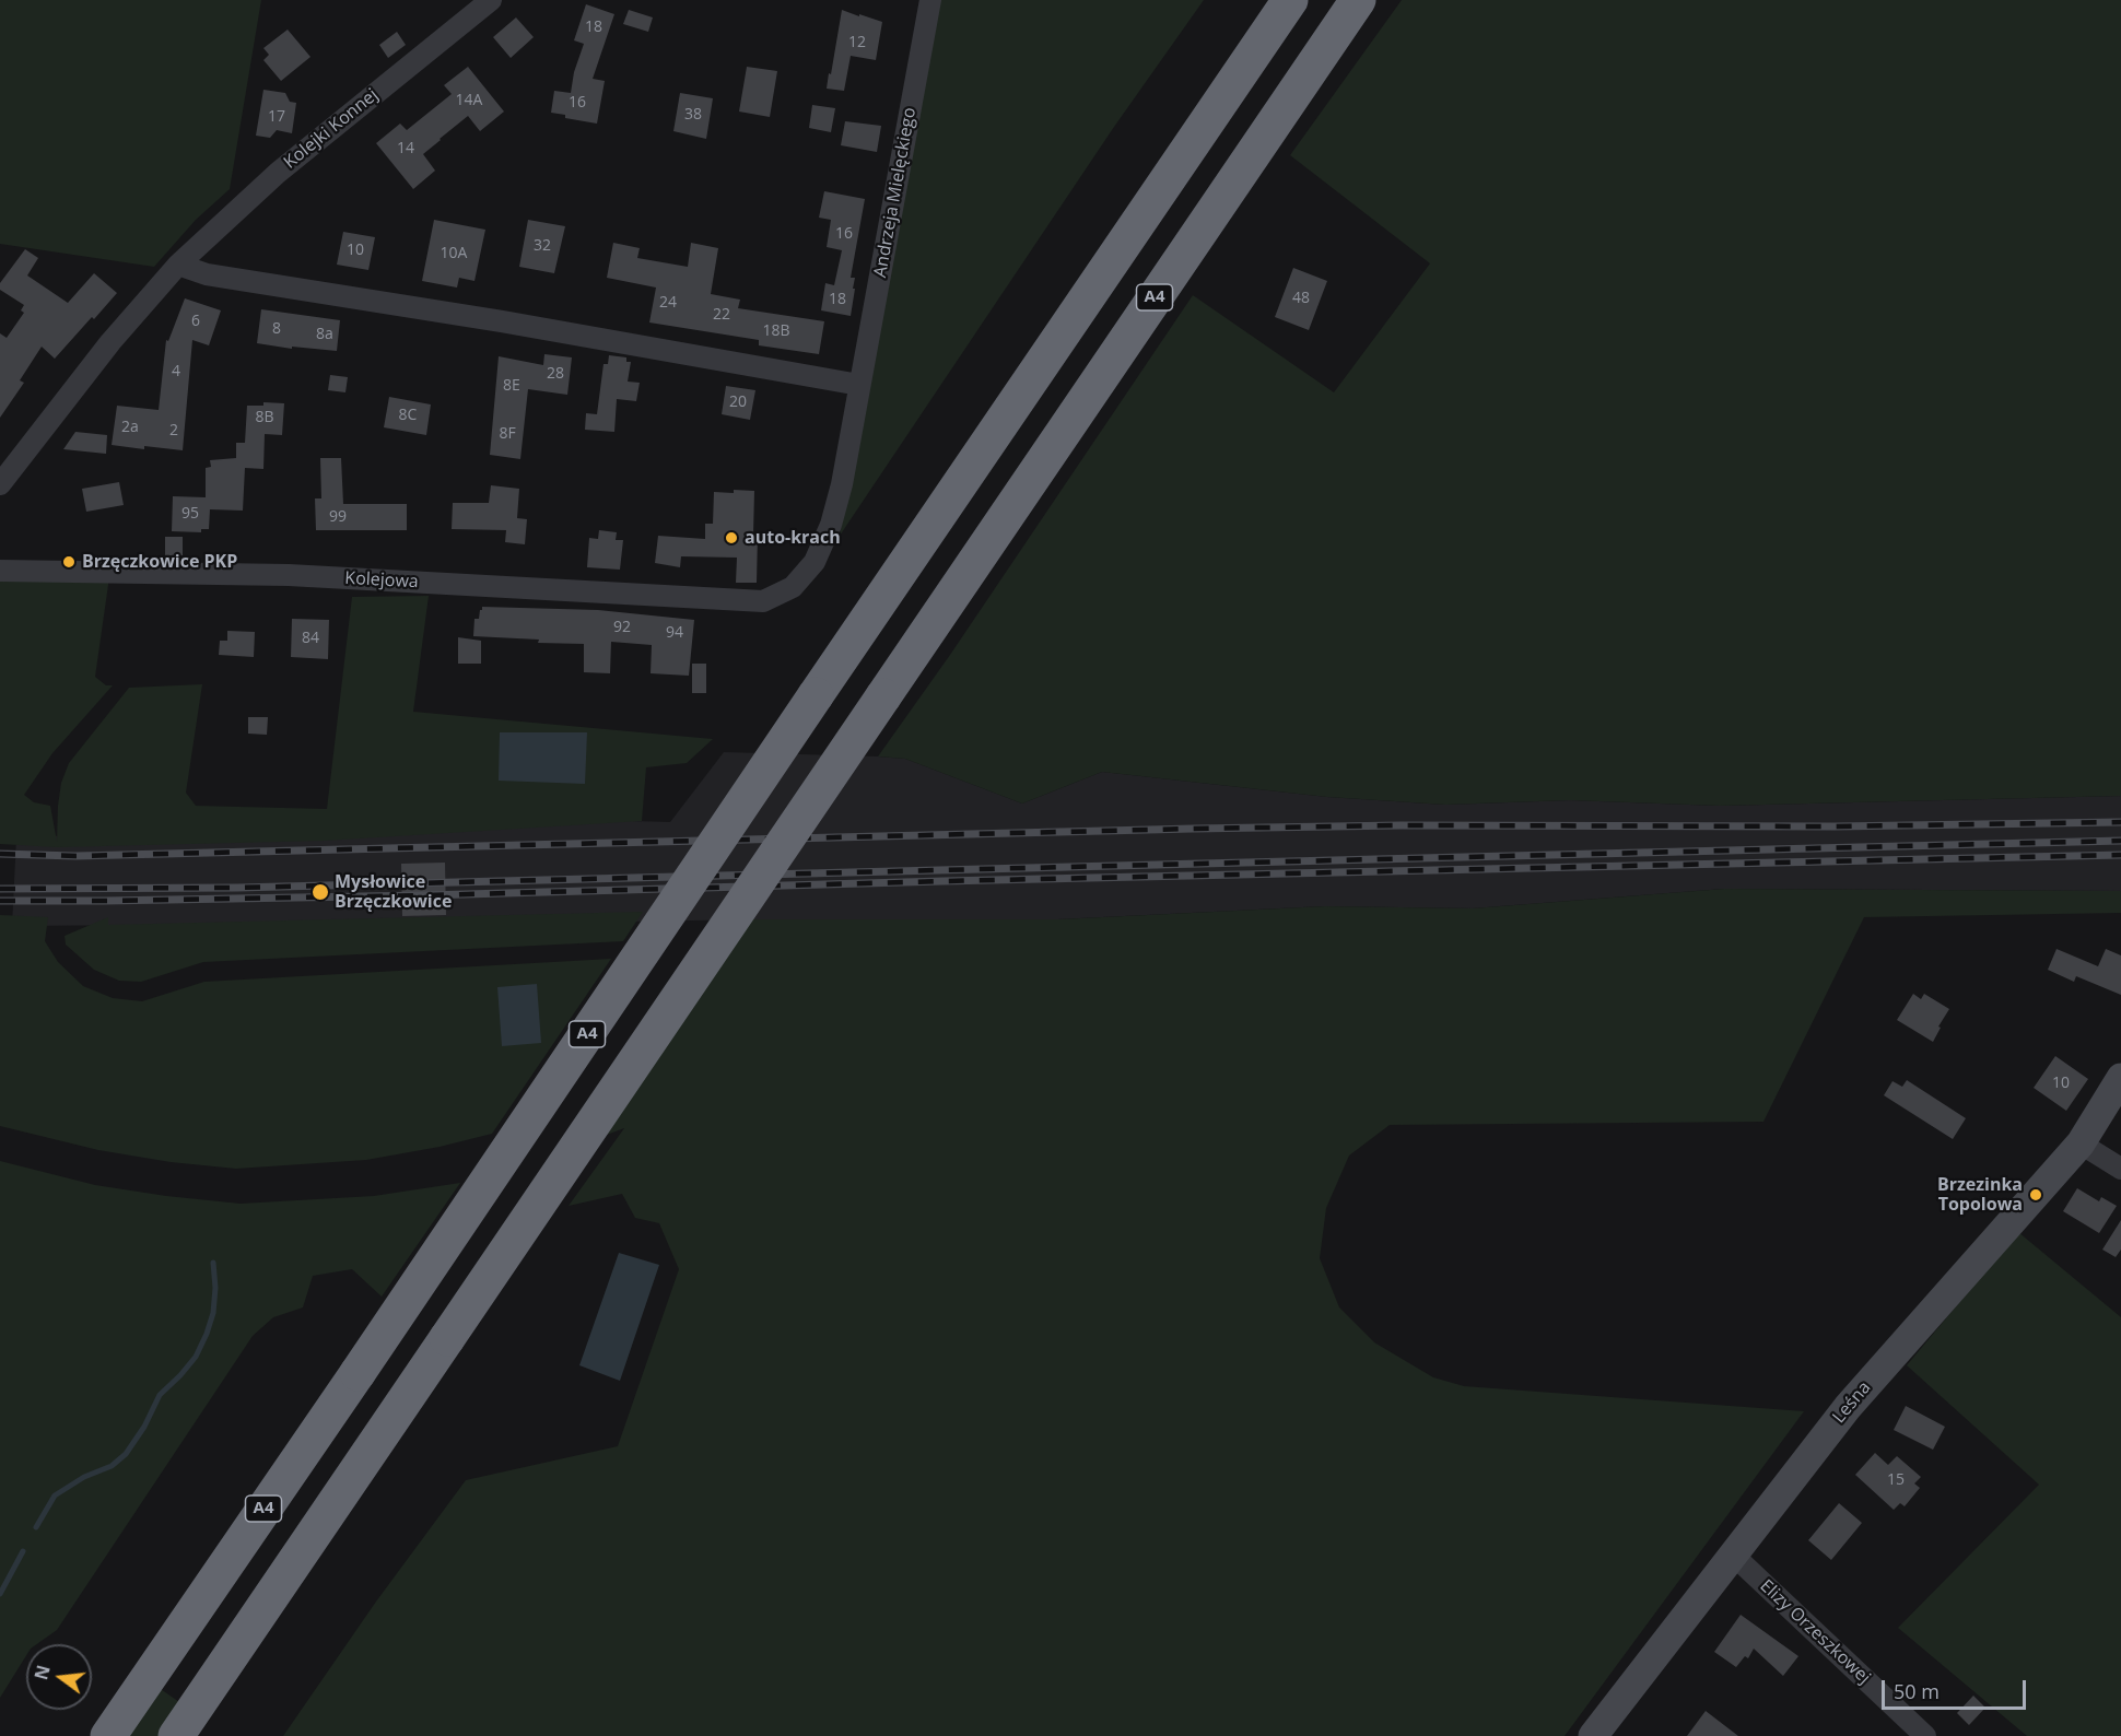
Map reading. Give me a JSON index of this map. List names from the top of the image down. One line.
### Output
{"streets":{"highway":["A4"],"street":["Kolejki Konnej","Andrzeja Mielęckiego","Kolejowa","Leśna","Elizy Orzeszkowej"]},"crossings":[["Andrzeja Mielęckiego","Kolejowa"],["Leśna","Elizy Orzeszkowej"]],"places":["auto-krach","Brzęczkowice PKP","Mysłowice Brzęczkowice","Brzezinka Topolowa"],"house_numbers":["18","12","14A","16","38","17","14","16","32","10","10A","48","18","24","22","6","8","18B","8a","4","28","8E","20","8C","8B","2a","2","8F","95","99","92","94","84","10","15"],"scale_bar":"50 m","north":"left"}
